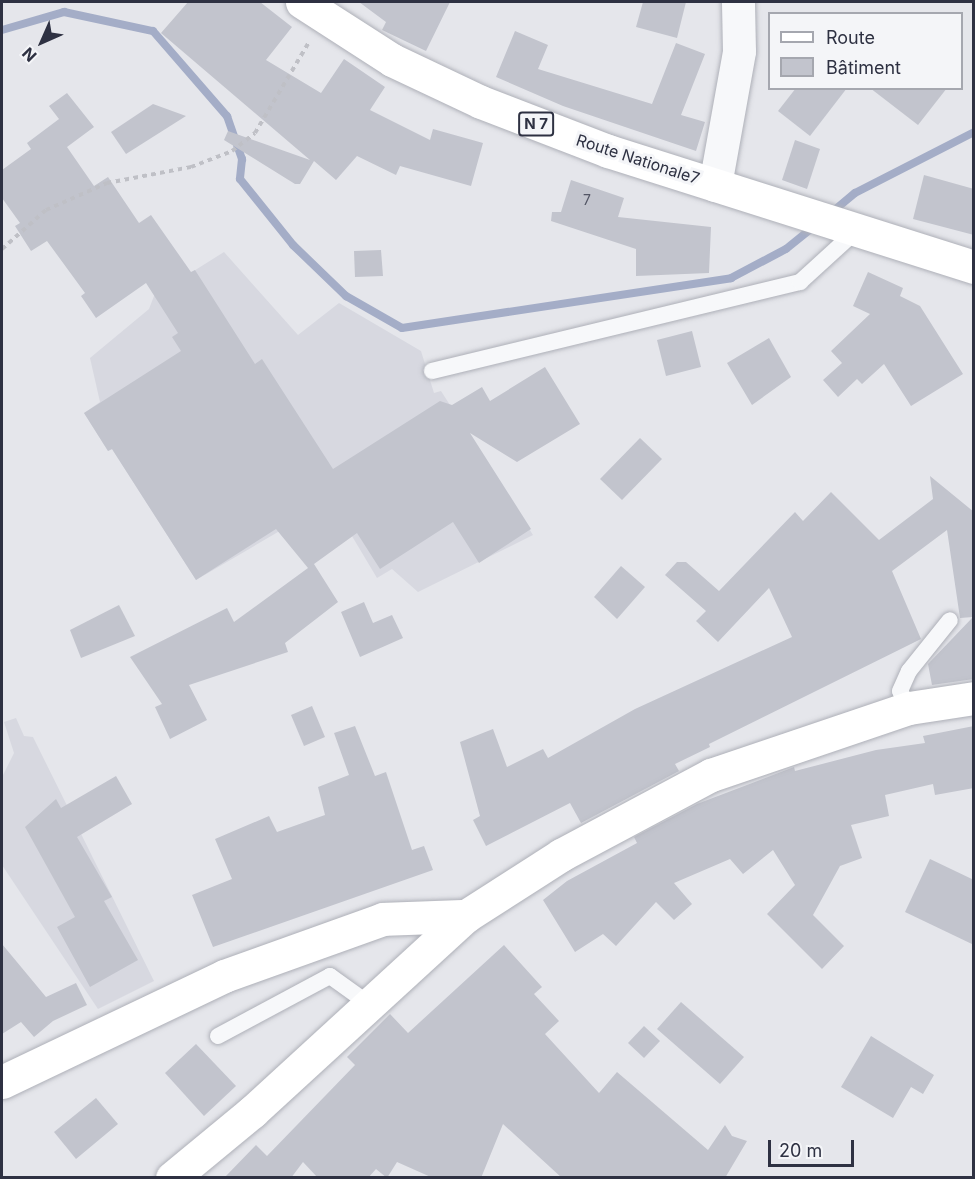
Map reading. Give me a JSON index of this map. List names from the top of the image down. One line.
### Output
{"streets":{"street":["N 7","Route Nationale7"]},"crossings":[["N 7","Route Nationale7"]],"house_numbers":["7"],"legend":["Route","Bâtiment"],"scale_bar":"20 m","north":"bottom left"}
